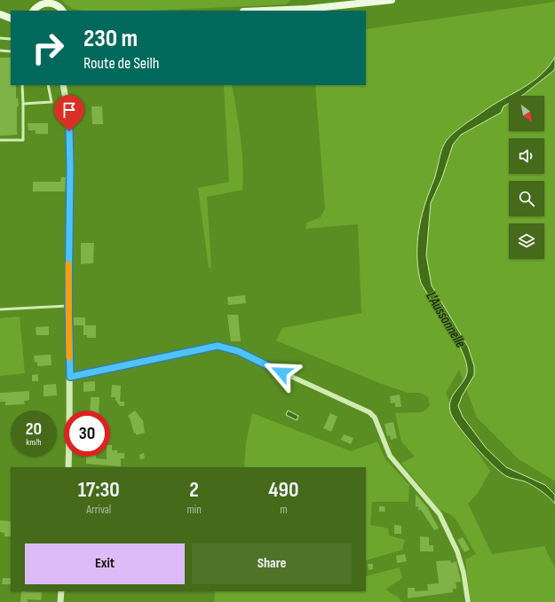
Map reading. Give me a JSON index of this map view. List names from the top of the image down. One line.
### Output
{"water":["L'Aussonnelle"],"north":"bottom right","page":{"turn":["230 m","Route de Seilh"],"speed":"20 km/h","limit":"30","eta":["17:30","Arrival","2","min","490","m"],"buttons":["Exit","Share"]}}
